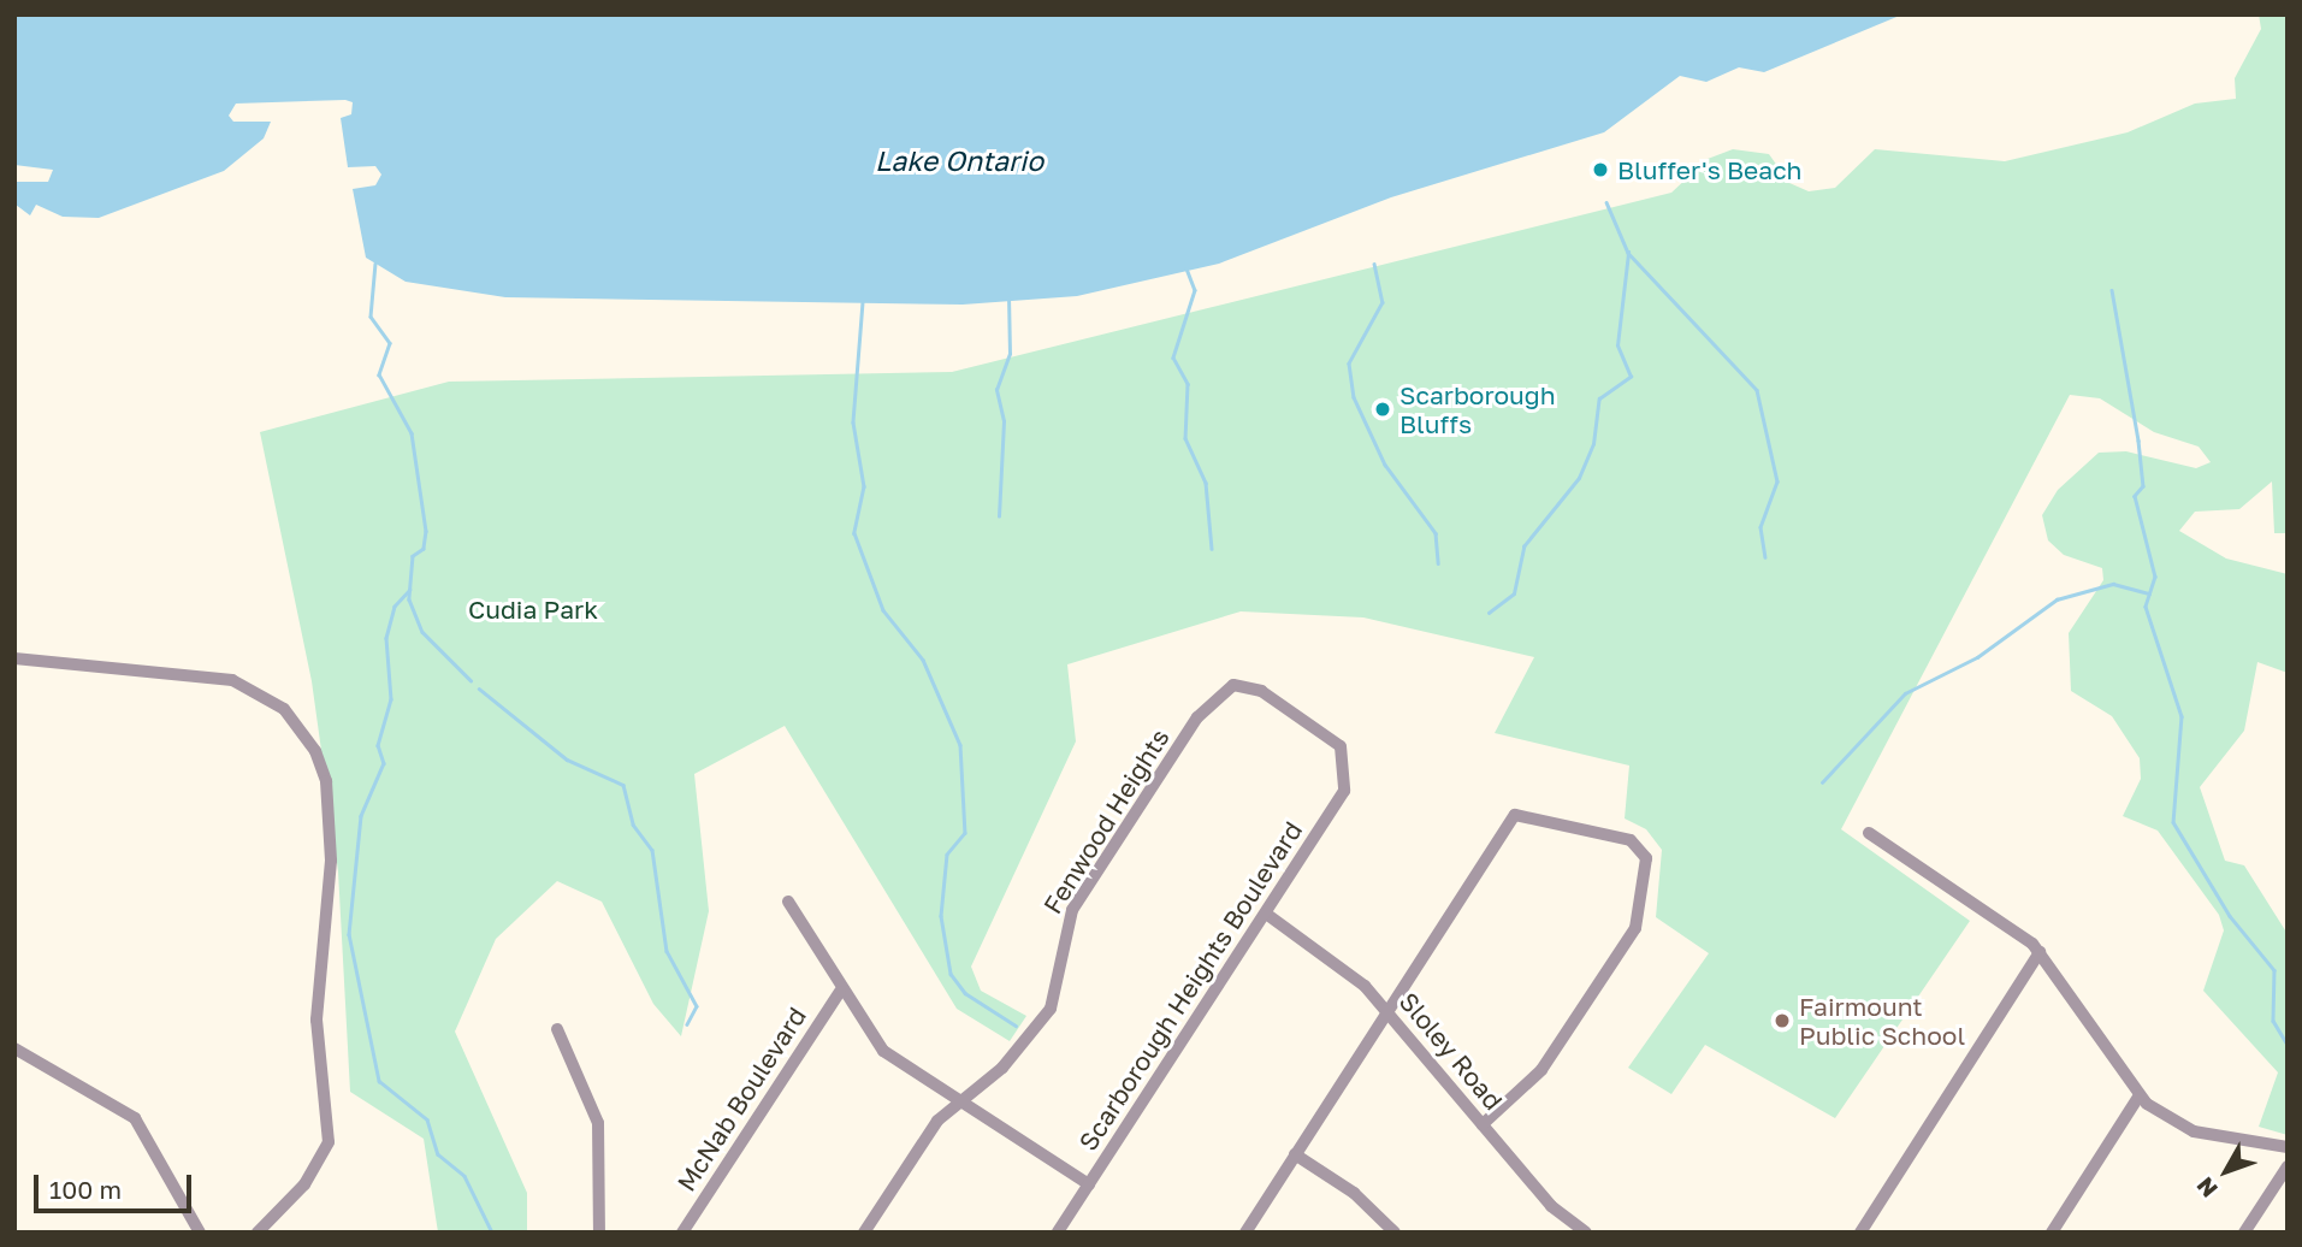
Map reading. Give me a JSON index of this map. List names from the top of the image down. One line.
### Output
{"streets":{"street":["Fenwood Heights","Scarborough Heights Boulevard","Sloley Road","McNab Boulevard"]},"crossings":[["Fenwood Heights","Scarborough Heights Boulevard"],["Scarborough Heights Boulevard","Sloley Road"]],"water":["Lake Ontario"],"parks":["Cudia Park"],"places":["Bluffer's Beach","Scarborough Bluffs","Fairmount Public School"],"scale_bar":"100 m","north":"bottom left"}
